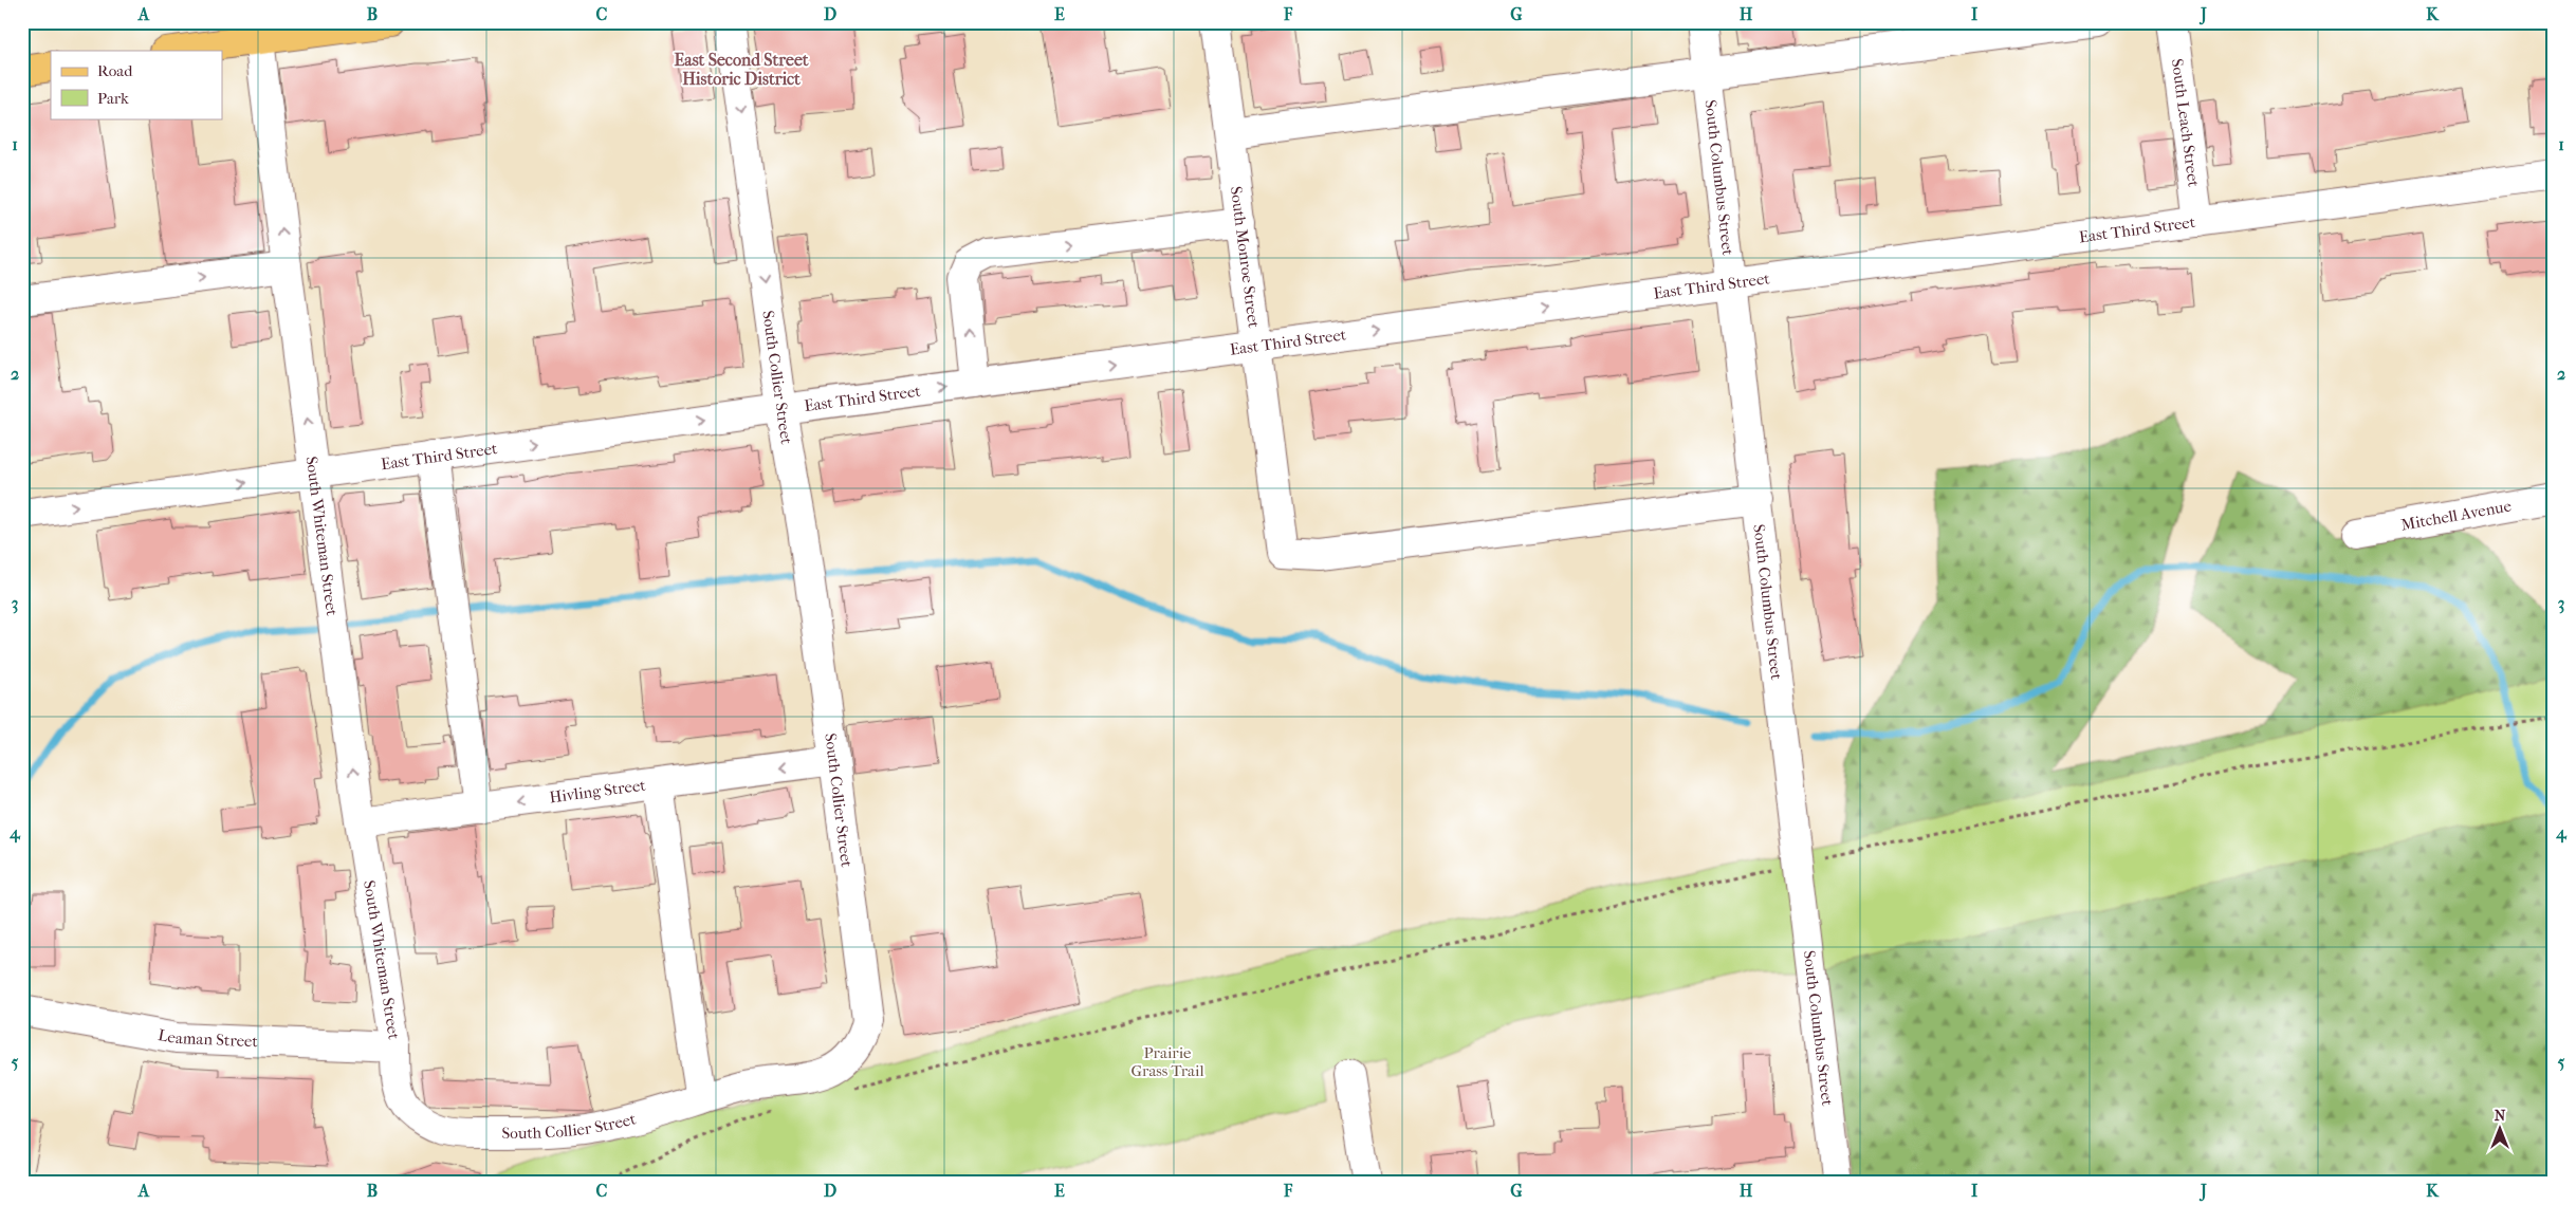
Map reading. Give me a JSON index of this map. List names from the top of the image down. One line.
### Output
{"streets":{"street":["South Leach Street","South Columbus Street","East Third Street","South Monroe Street","South Collier Street","Mitchell Avenue","South Whiteman Street","Hivling Street","Leaman Street"]},"crossings":[["South Leach Street","East Third Street"],["South Columbus Street","East Third Street"],["South Columbus Street","South Monroe Street"],["East Third Street","South Monroe Street"],["East Third Street","South Collier Street"],["East Third Street","South Whiteman Street"],["South Collier Street","South Whiteman Street"],["South Collier Street","Hivling Street"],["South Collier Street","Leaman Street"],["South Whiteman Street","Hivling Street"],["South Whiteman Street","Leaman Street"]],"one_way":["Hivling Street"],"districts":["East Second Street Historic District"],"parks":["Prairie Grass Trail"],"legend":["Road","Park"],"north":"top","grid":{"columns":["A","B","C","D","E","F","G","H","I","J","K"],"rows":["1","2","3","4","5"]}}
